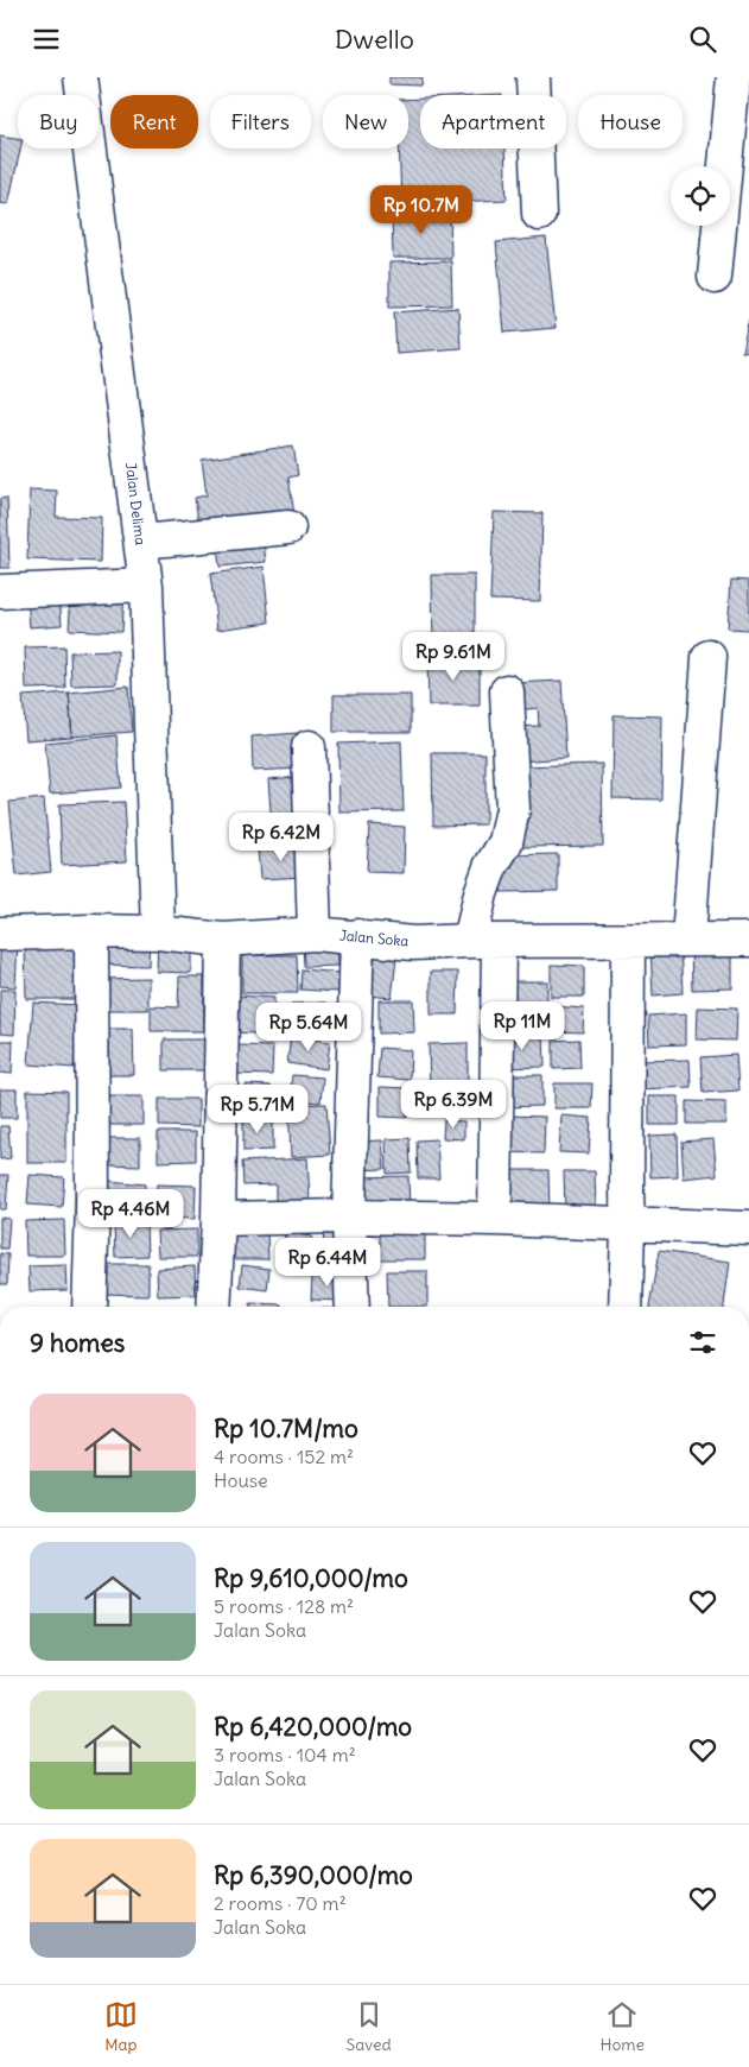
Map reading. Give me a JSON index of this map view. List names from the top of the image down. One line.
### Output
{"streets":{"street":["Jalan Delima","Jalan Soka"]},"crossings":[["Jalan Delima","Jalan Soka"]],"page":{"header":"Dwello","chip":["Buy","Rent","Filters","New","Apartment","House"],"price":["Rp 10.7M","Rp 9.61M","Rp 6.42M","Rp 11M","Rp 5.64M","Rp 6.39M","Rp 5.71M","Rp 4.46M","Rp 6.44M"],"heading":"9 homes","list":[{"name":"Rp 10.7M/mo","note":"4 rooms · 152 m² · House"},{"name":"Rp 9,610,000/mo","note":"5 rooms · 128 m² · Jalan Soka"},{"name":"Rp 6,420,000/mo","note":"3 rooms · 104 m² · Jalan Soka"},{"name":"Rp 6,390,000/mo","note":"2 rooms · 70 m² · Jalan Soka"}],"tabs":["Map","Saved","Home"]}}
